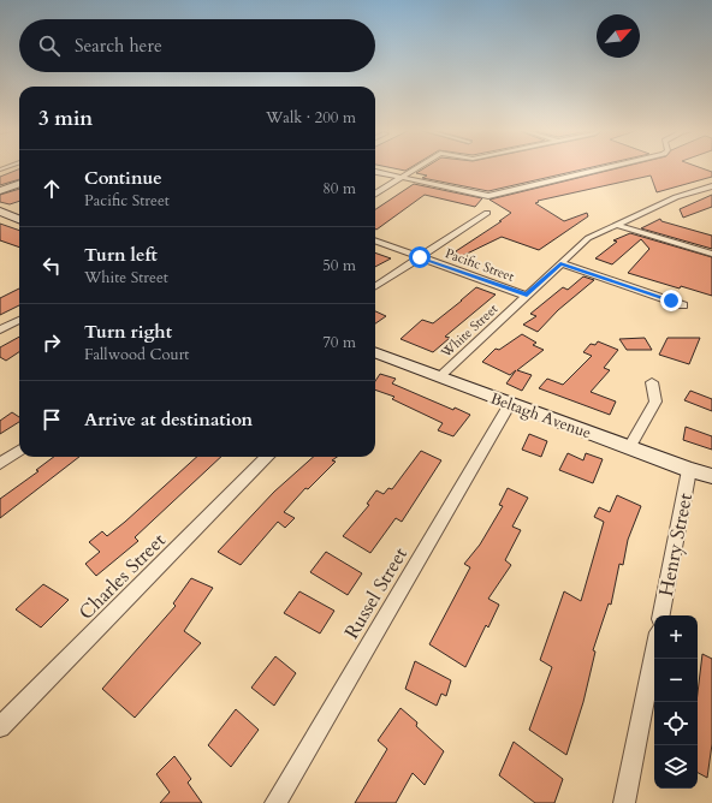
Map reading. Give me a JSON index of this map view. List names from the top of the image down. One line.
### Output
{"streets":{"street":["Pacific Street","White Street","Beltagh Avenue","Henry Street","Charles Street","Russel Street"]},"crossings":[["Pacific Street","White Street"],["White Street","Beltagh Avenue"],["Beltagh Avenue","Henry Street"],["Beltagh Avenue","Russel Street"]],"north":"top right","page":{"search":"Search here","heading":["3 min","Walk · 200 m"],"list":[["Continue","Pacific Street","80 m"],["Turn left","White Street","50 m"],["Turn right","Fallwood Court","70 m"],"Arrive at destination"],"map_buttons":["+","−"]}}
